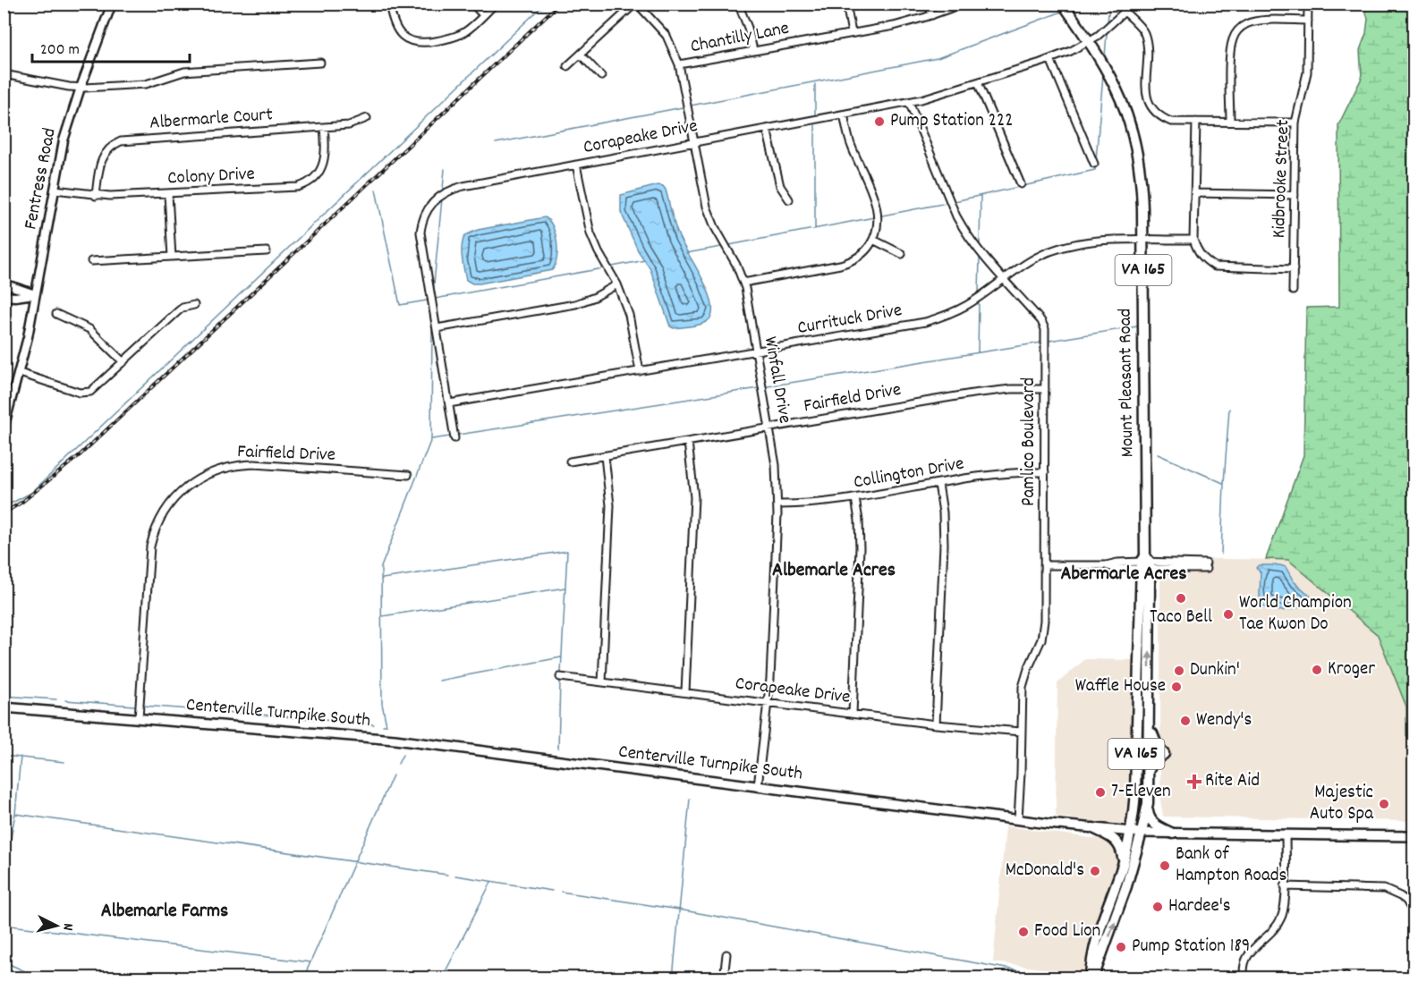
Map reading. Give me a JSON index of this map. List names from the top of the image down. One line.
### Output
{"streets":{"highway":["VA 165","Mount Pleasant Road"],"main road":["Centerville Turnpike South"],"street":["Chantilly Lane","Albermarle Court","Corapeake Drive","Colony Drive","Fentress Road","Kidbrooke Street","Currituck Drive","Winfall Drive","Fairfield Drive","Pamlico Boulevard","Collington Drive"]},"crossings":[["Chantilly Lane","Winfall Drive"],["Albermarle Court","Colony Drive"],["Corapeake Drive","Currituck Drive"],["Corapeake Drive","Winfall Drive"],["Corapeake Drive","Mount Pleasant Road"],["Corapeake Drive","Pamlico Boulevard"],["Colony Drive","Fentress Road"],["Currituck Drive","Winfall Drive"],["Currituck Drive","Mount Pleasant Road"],["Currituck Drive","Pamlico Boulevard"],["Winfall Drive","Fairfield Drive"],["Winfall Drive","Collington Drive"],["Winfall Drive","Centerville Turnpike South"],["Mount Pleasant Road","Centerville Turnpike South"],["Fairfield Drive","Pamlico Boulevard"],["Fairfield Drive","Centerville Turnpike South"],["Pamlico Boulevard","Collington Drive"],["Pamlico Boulevard","Centerville Turnpike South"]],"districts":["Albemarle Acres","Abermarle Acres","Albemarle Farms"],"places":{"other":["Pump Station 222","Taco Bell","World Champion Tae Kwon Do","Kroger","Dunkin'","Waffle House","Wendy's","7-Eleven","Majestic Auto Spa","Bank of Hampton Roads","McDonald's","Hardee's","Food Lion","Pump Station 189"],"health":["Rite Aid"]},"scale_bar":"200 m","north":"right"}
